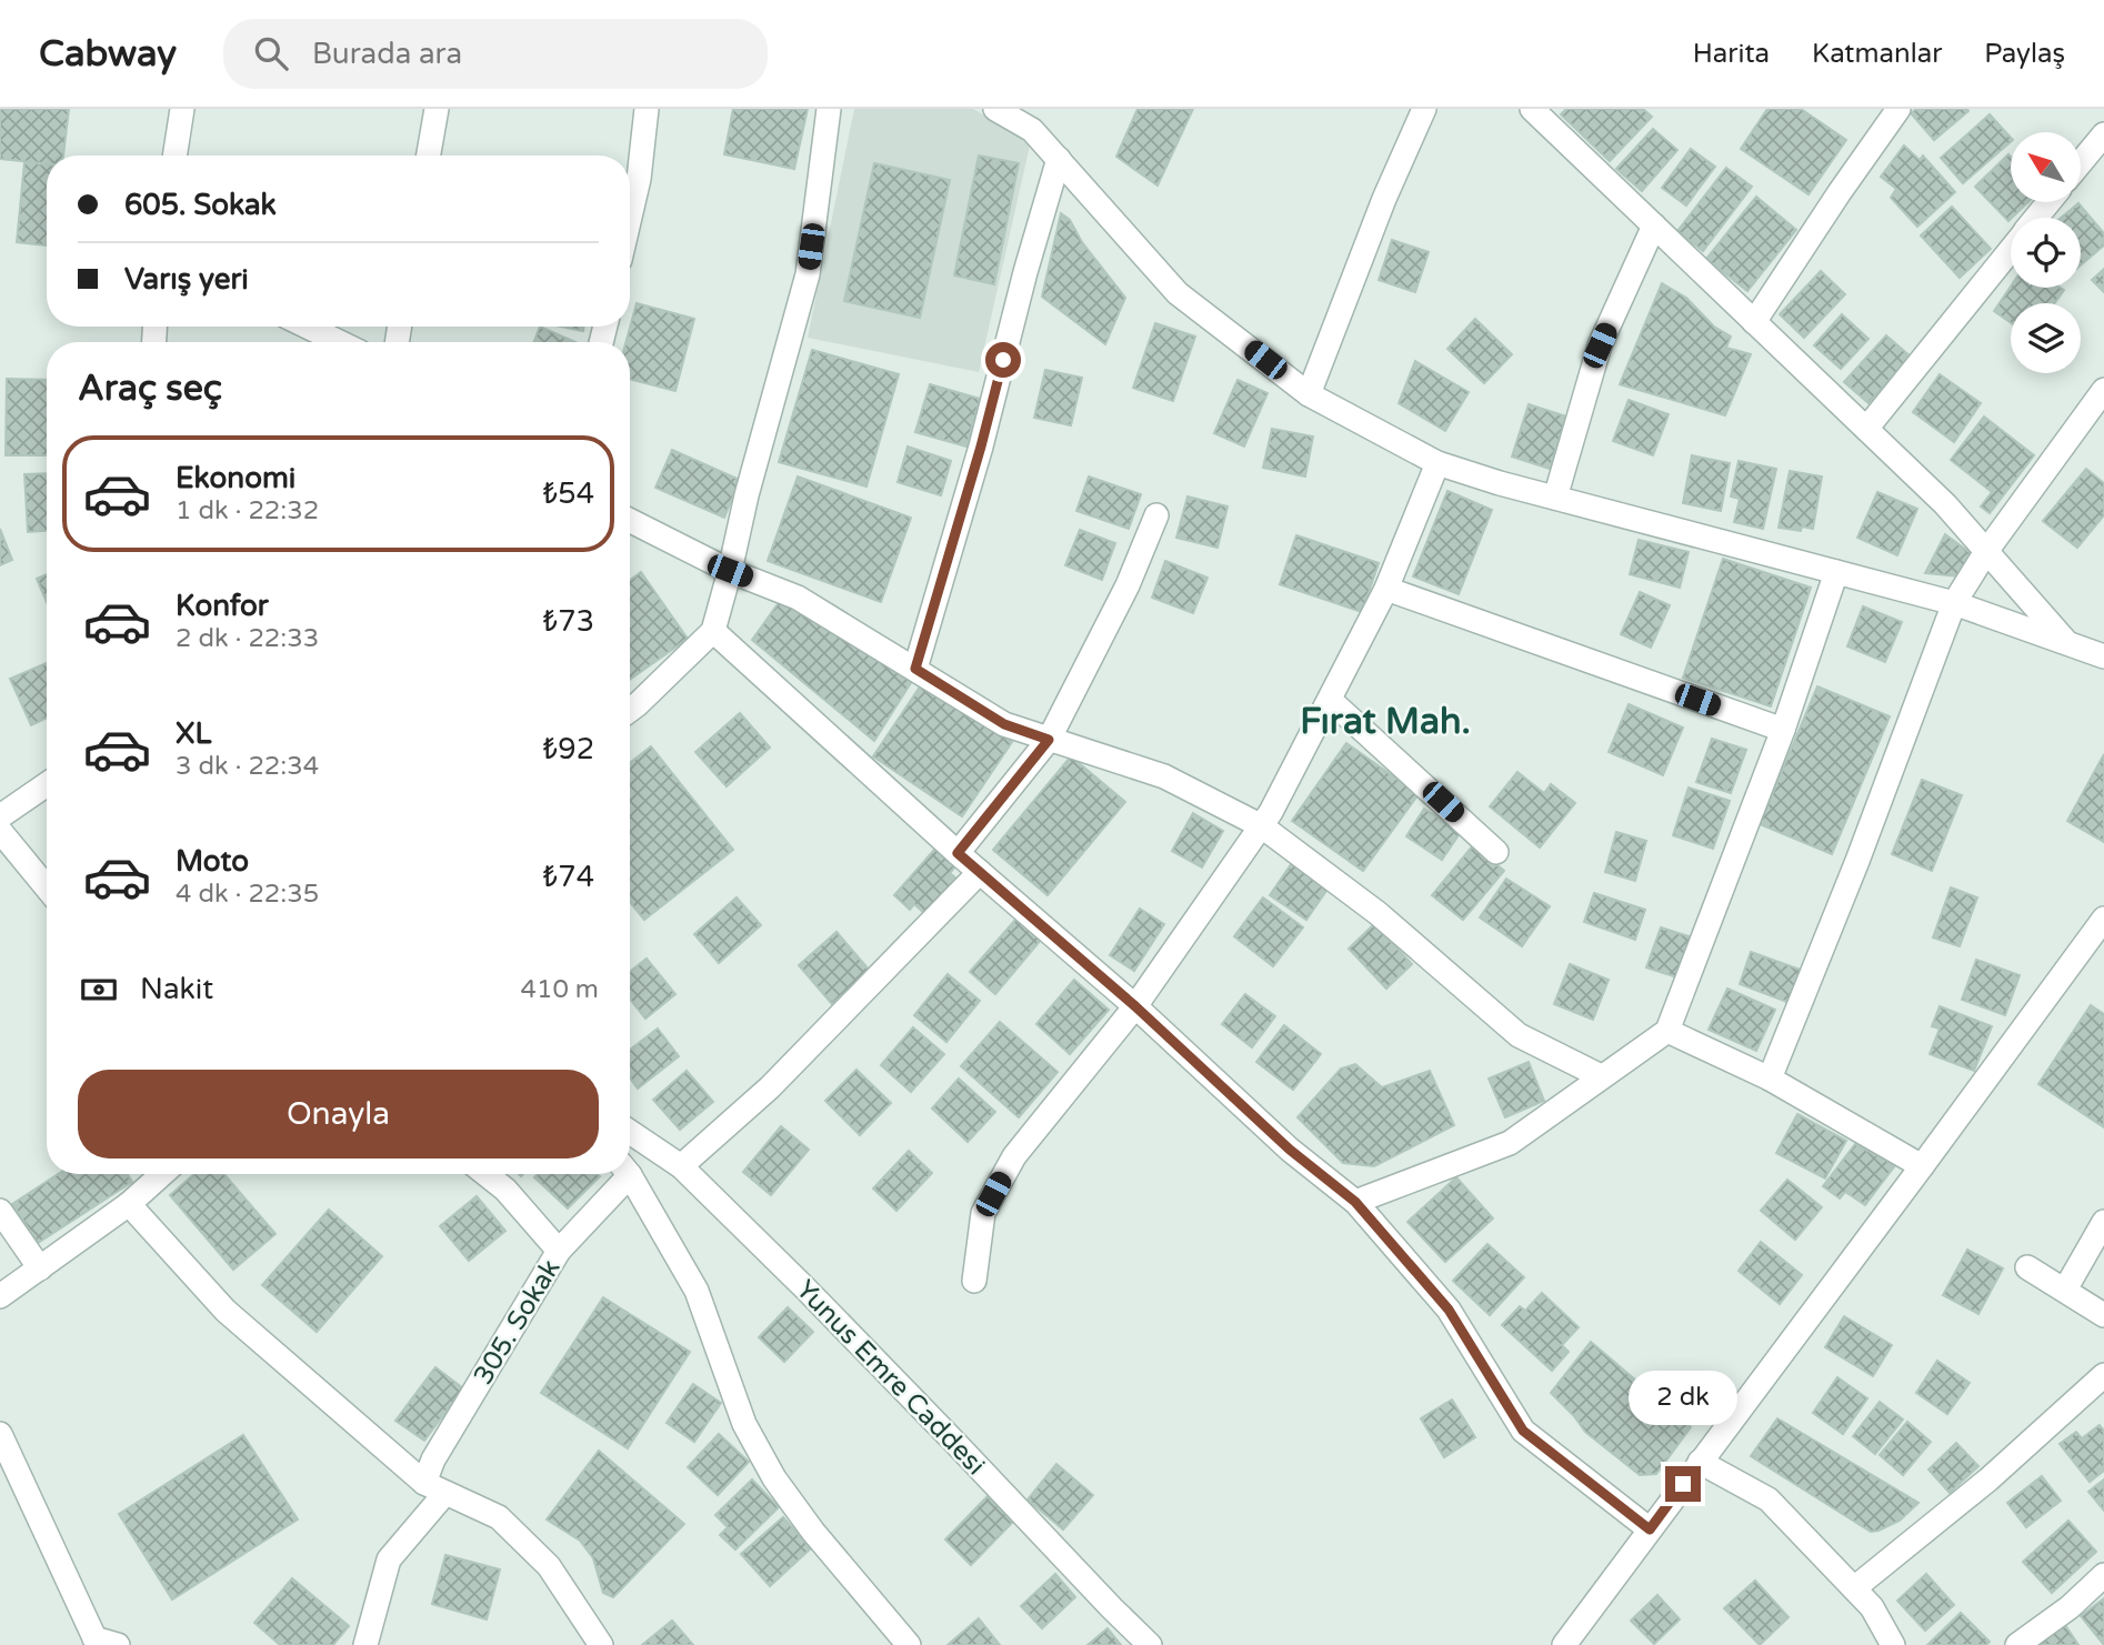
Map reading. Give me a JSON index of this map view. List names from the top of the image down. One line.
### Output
{"streets":{"street":["305. Sokak","Yunus Emre Caddesi"]},"districts":["Fırat Mah."],"north":"top left","page":{"header":"Cabway","search":"Burada ara","nav":["Harita","Katmanlar","Paylaş"],"banner":["605. Sokak","Varış yeri"],"heading":"Araç seç","list":[{"name":"Ekonomi","note":"1 dk · 22:32","value":"₺54"},{"name":"Konfor","note":"2 dk · 22:33","value":"₺73"},{"name":"XL","note":"3 dk · 22:34","value":"₺92"},{"name":"Moto","note":"4 dk · 22:35","value":"₺74"}],"pay":["Nakit","410 m"],"buttons":"Onayla","bubble":"2 dk"}}
